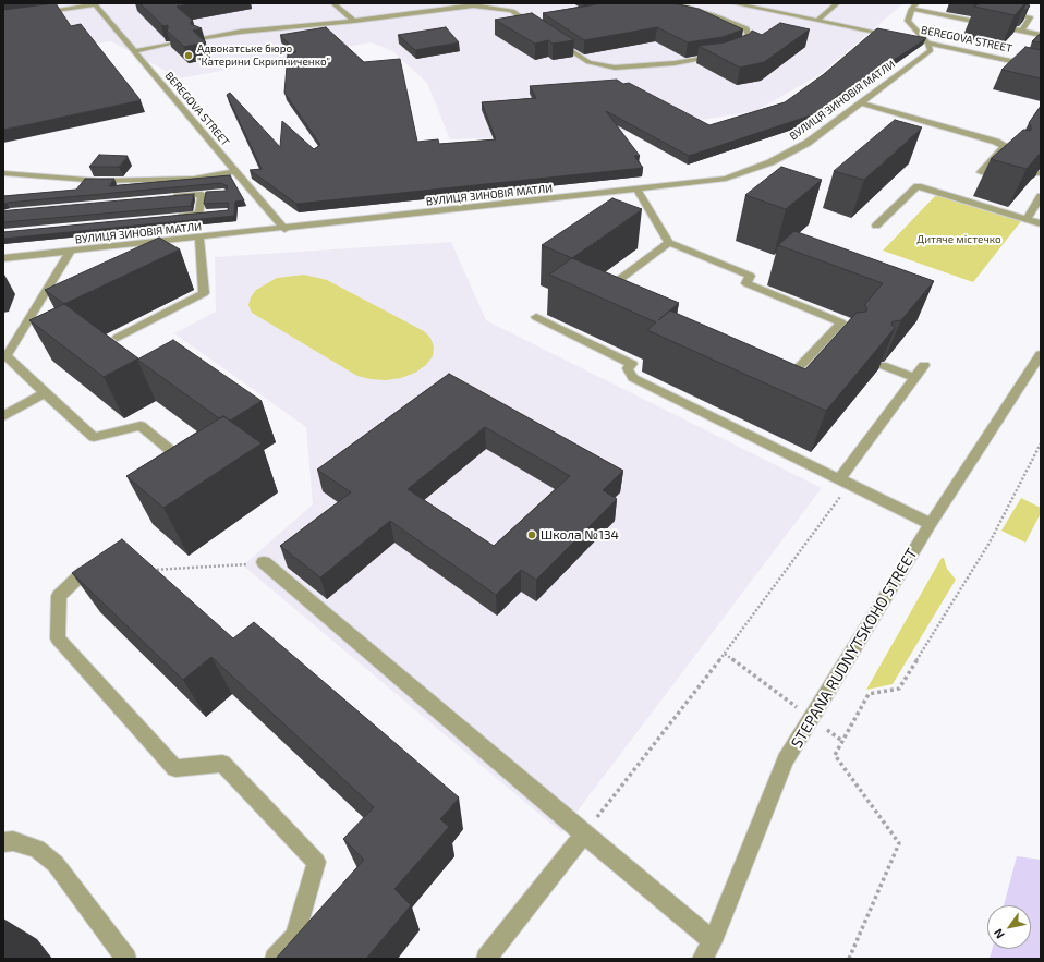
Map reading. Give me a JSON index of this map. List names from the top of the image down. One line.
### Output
{"streets":{"street":["BEREGOVA STREET","ВУЛИЦЯ ЗИНОВІЯ МАТЛИ","STEPANA RUDNYTSKOHO STREET"]},"crossings":[["BEREGOVA STREET","ВУЛИЦЯ ЗИНОВІЯ МАТЛИ"]],"parks":["Дитяче містечко"],"places":["Адвокатське бюро \"Катерини Скрипниченко\"","Школа №134"],"north":"bottom left"}
